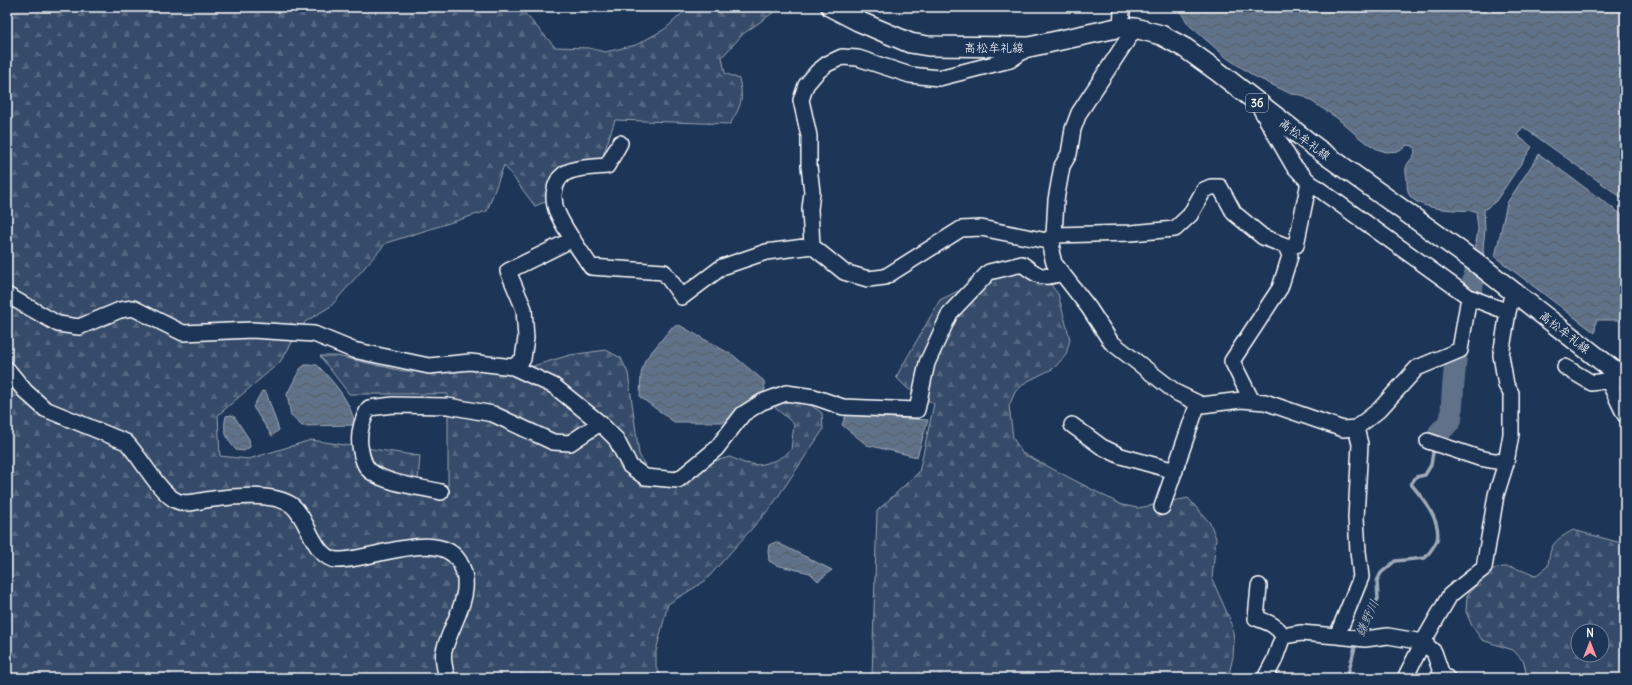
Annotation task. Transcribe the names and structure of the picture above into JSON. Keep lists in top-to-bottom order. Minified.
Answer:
{"streets":{"main road":["高松牟礼線","36"]},"water":["鎌野川"],"north":"top"}
